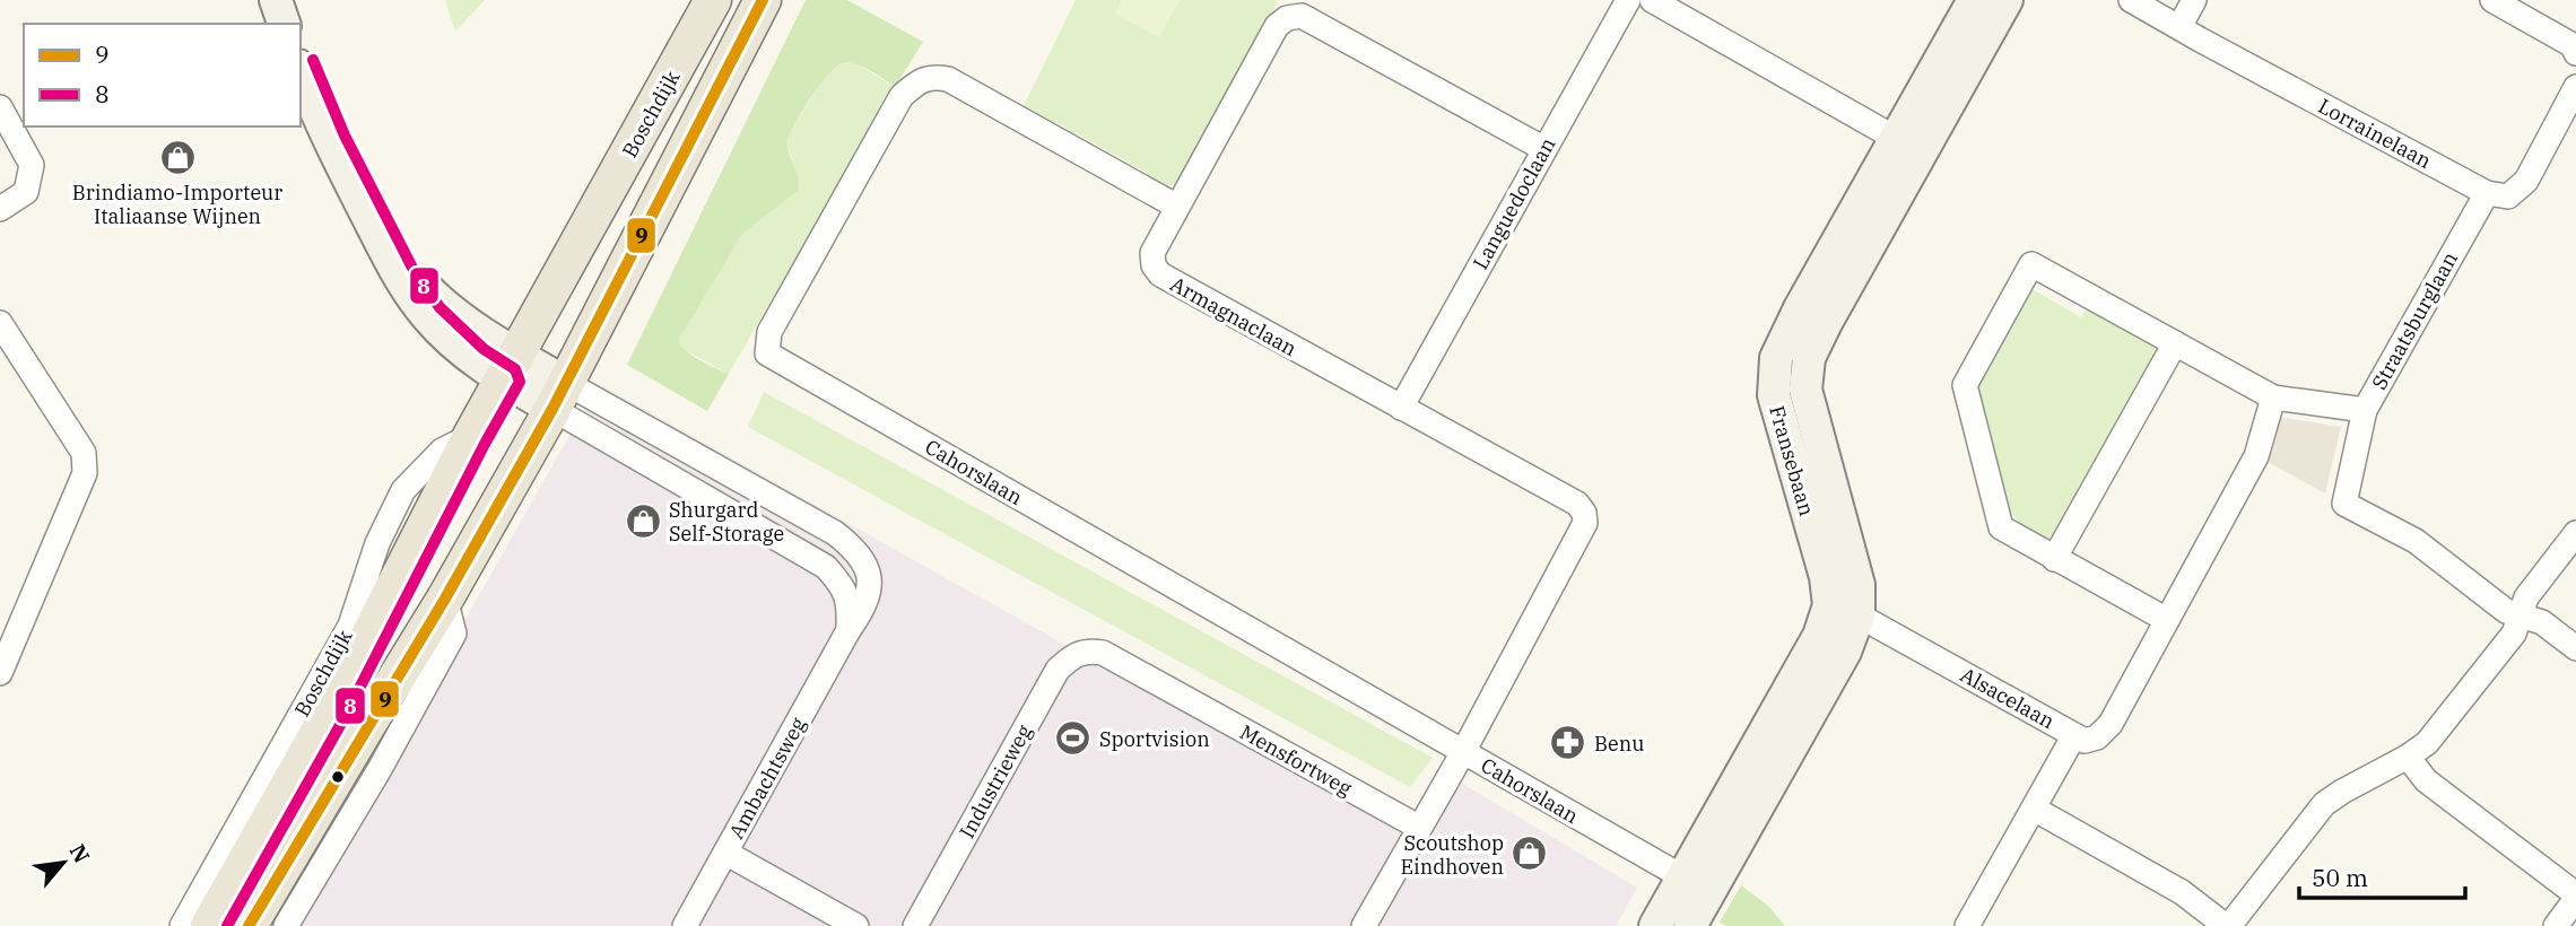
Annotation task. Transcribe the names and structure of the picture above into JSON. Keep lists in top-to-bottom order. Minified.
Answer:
{"streets":{"main road":["Boschdijk"],"street":["Lorrainelaan","Languedoclaan","Armagnaclaan","Straatsburglaan","Fransebaan","Cahorslaan","Alsacelaan","Mensfortweg","Ambachtsweg","Industrieweg"]},"crossings":[["Lorrainelaan","Straatsburglaan"],["Languedoclaan","Armagnaclaan"],["Armagnaclaan","Cahorslaan"],["Fransebaan","Cahorslaan"],["Fransebaan","Alsacelaan"],["Mensfortweg","Industrieweg"]],"places":{"shop":["Brindiamo-Importeur Italiaanse Wijnen","Shurgard Self-Storage","Scoutshop Eindhoven"],"sports":["Sportvision"],"pharmacy":["Benu"]},"lines":["transit line 9","transit line 8"],"legend":["9","8"],"scale_bar":"50 m","north":"top right"}
